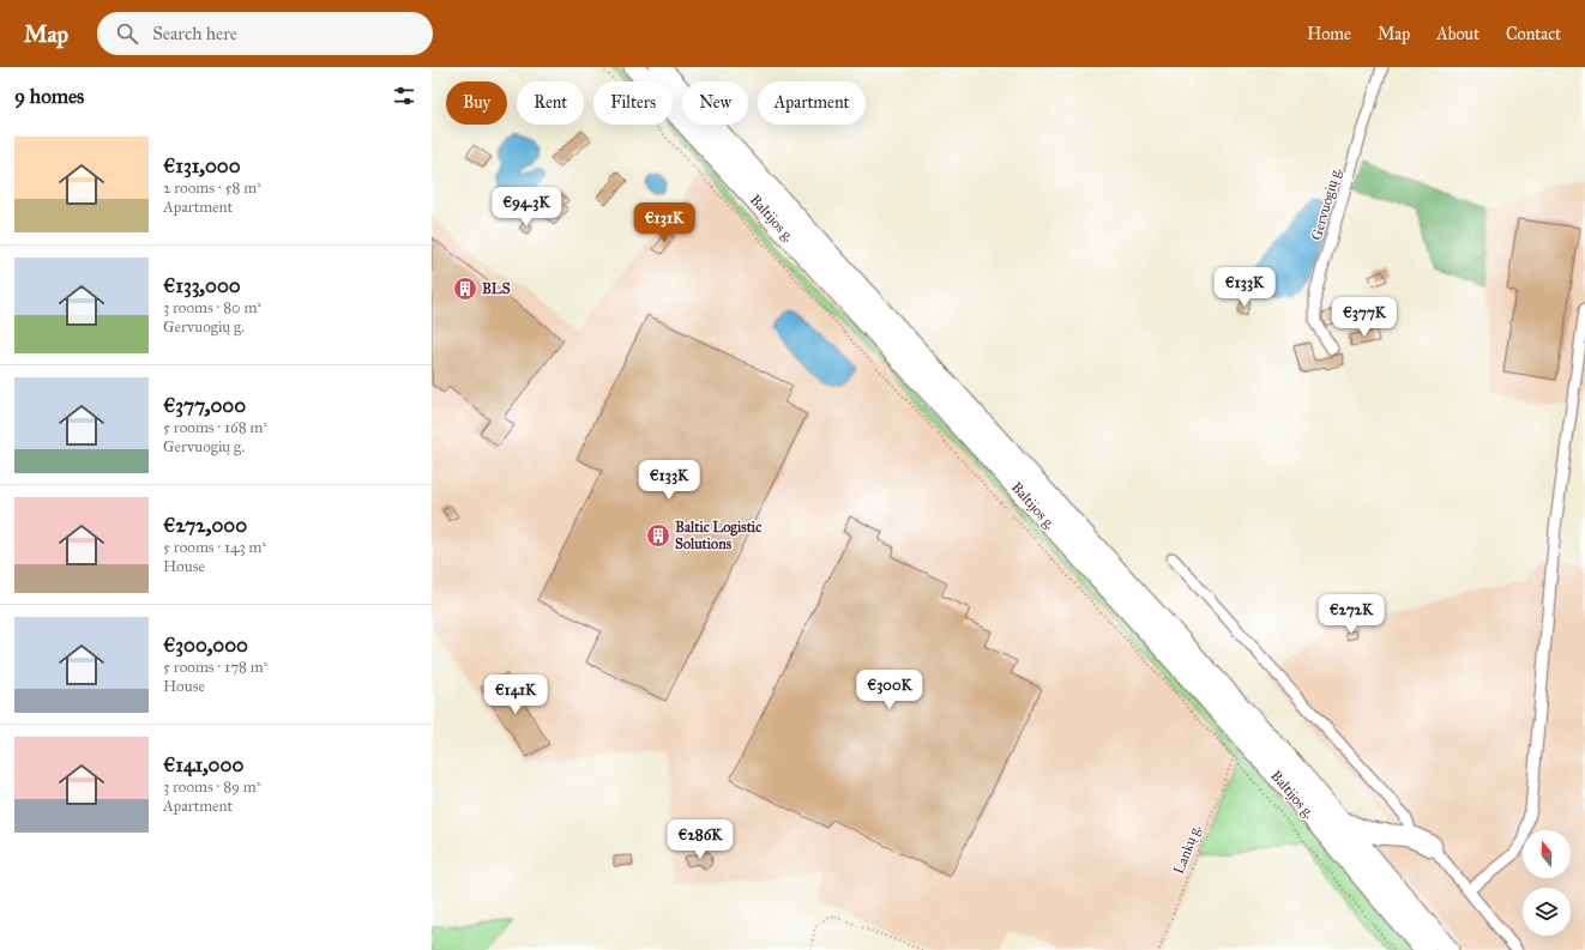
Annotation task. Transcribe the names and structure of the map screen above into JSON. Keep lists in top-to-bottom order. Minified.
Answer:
{"streets":{"highway":["Baltijos g."],"street":["Gervuogių g."],"path":["Lankų g."]},"places":{"building":["BLS","Baltic Logistic Solutions"]},"north":"top","page":{"header":"Map","search":"Search here","nav":["Home","Map","About","Contact"],"heading":"9 homes","chip":["Buy","Rent","Filters","New","Apartment"],"list":[{"name":"€131,000","note":"2 rooms · 58 m² · Apartment"},{"name":"€133,000","note":"3 rooms · 80 m² · Gervuogių g."},{"name":"€377,000","note":"5 rooms · 168 m² · Gervuogių g."},{"name":"€272,000","note":"5 rooms · 143 m² · House"},{"name":"€300,000","note":"5 rooms · 178 m² · House"},{"name":"€141,000","note":"3 rooms · 89 m² · Apartment"}],"price":["€94.3K","€131K","€133K","€377K","€133K","€272K","€300K","€141K","€286K"]}}
